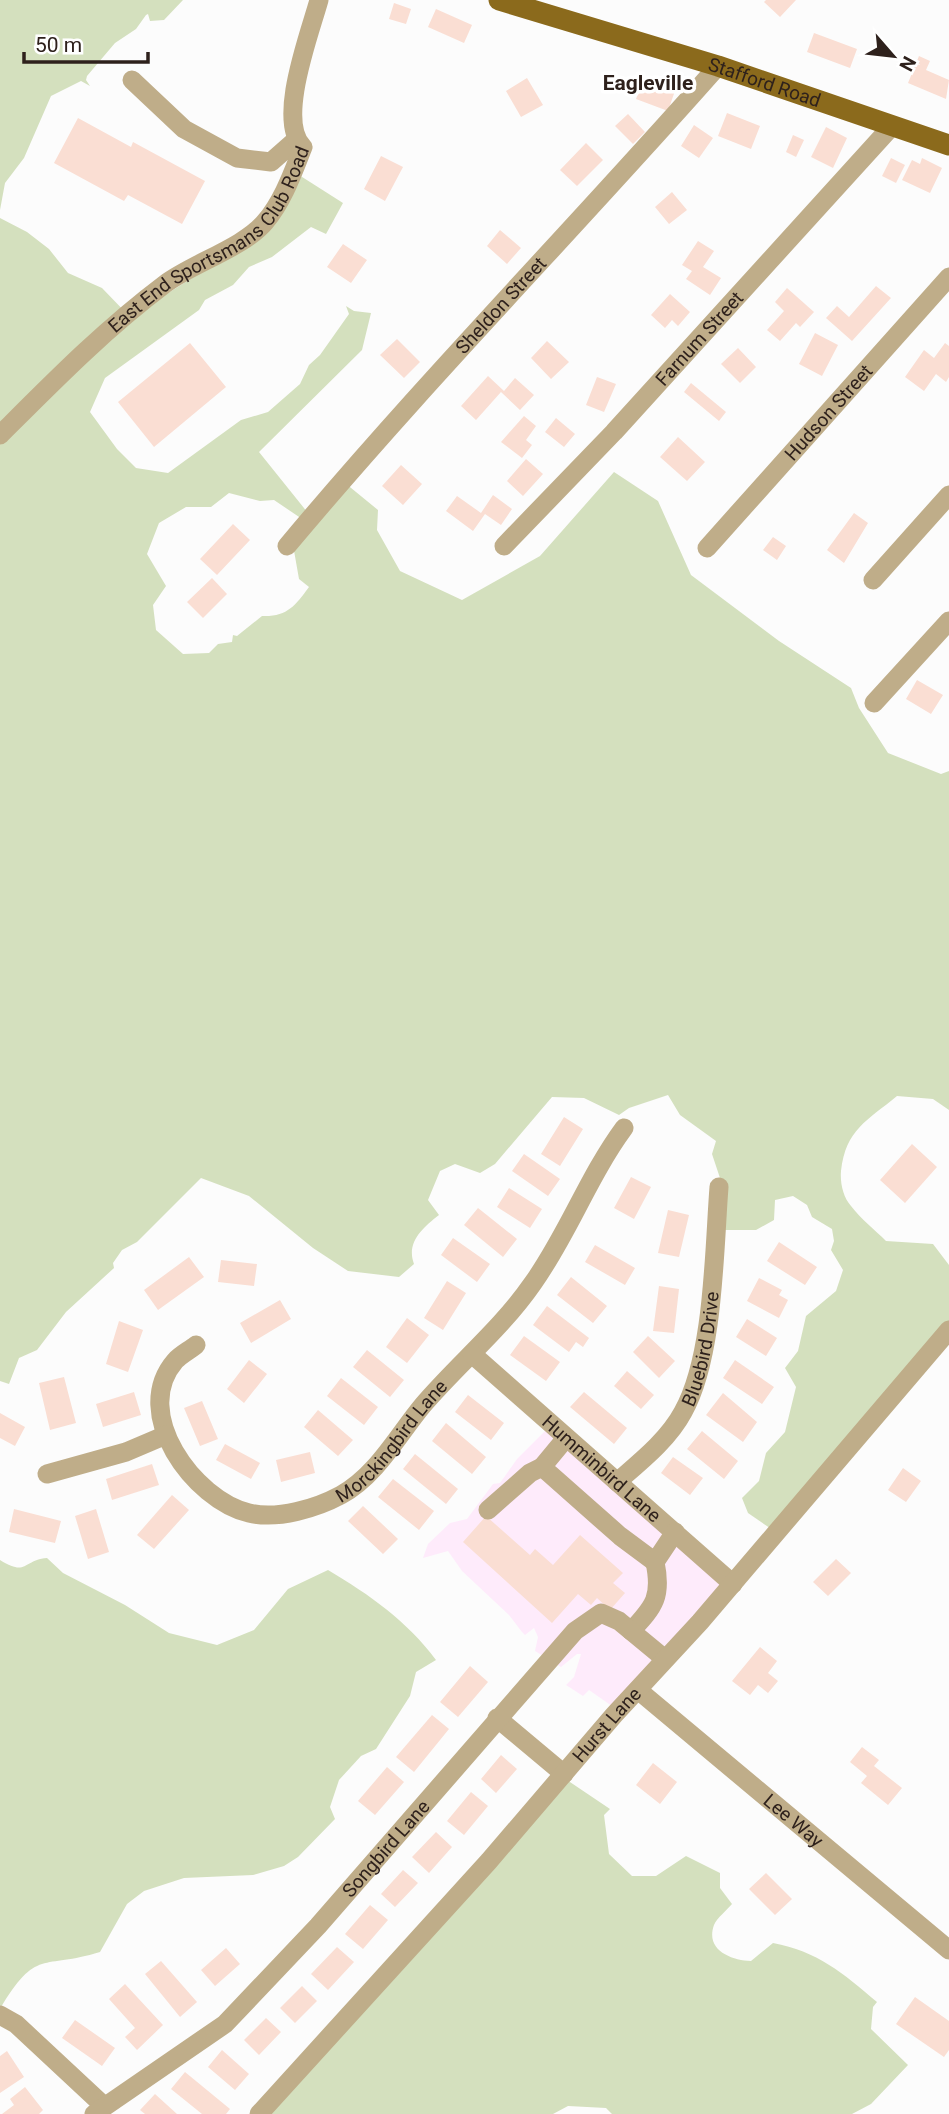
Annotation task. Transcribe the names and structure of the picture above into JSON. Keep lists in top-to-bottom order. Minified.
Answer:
{"streets":{"main road":["Stafford Road"],"street":["East End Sportsmans Club Road","Sheldon Street","Farnum Street","Hudson Street","Bluebird Drive","Morckingbird Lane","Humminbird Lane","Hurst Lane","Lee Way","Songbird Lane"]},"crossings":[["Stafford Road","Sheldon Street"],["Stafford Road","Farnum Street"],["Bluebird Drive","Humminbird Lane"],["Morckingbird Lane","Humminbird Lane"],["Humminbird Lane","Hurst Lane"],["Hurst Lane","Lee Way"],["Hurst Lane","Songbird Lane"]],"districts":["Eagleville"],"scale_bar":"50 m","north":"bottom right"}
